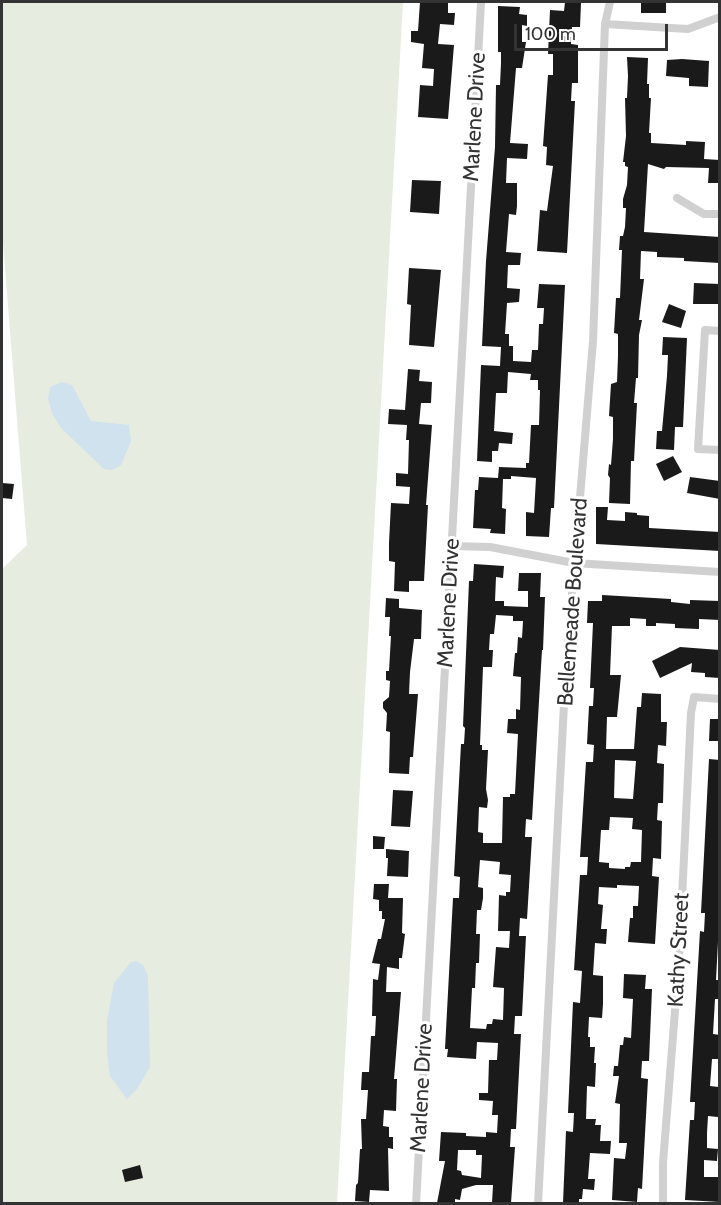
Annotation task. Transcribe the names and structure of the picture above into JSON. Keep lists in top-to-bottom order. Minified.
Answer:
{"streets":{"street":["Marlene Drive","Bellemeade Boulevard","Kathy Street"]},"scale_bar":"100 m"}
